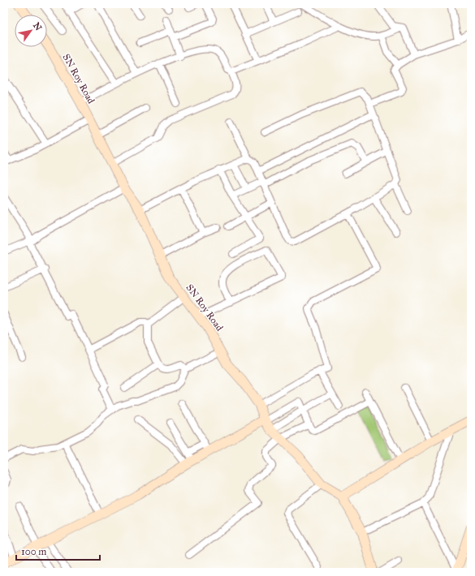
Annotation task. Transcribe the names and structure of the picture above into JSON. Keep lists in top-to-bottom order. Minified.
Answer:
{"streets":{"street":["SN Roy Road"]},"scale_bar":"100 m","north":"top right"}
